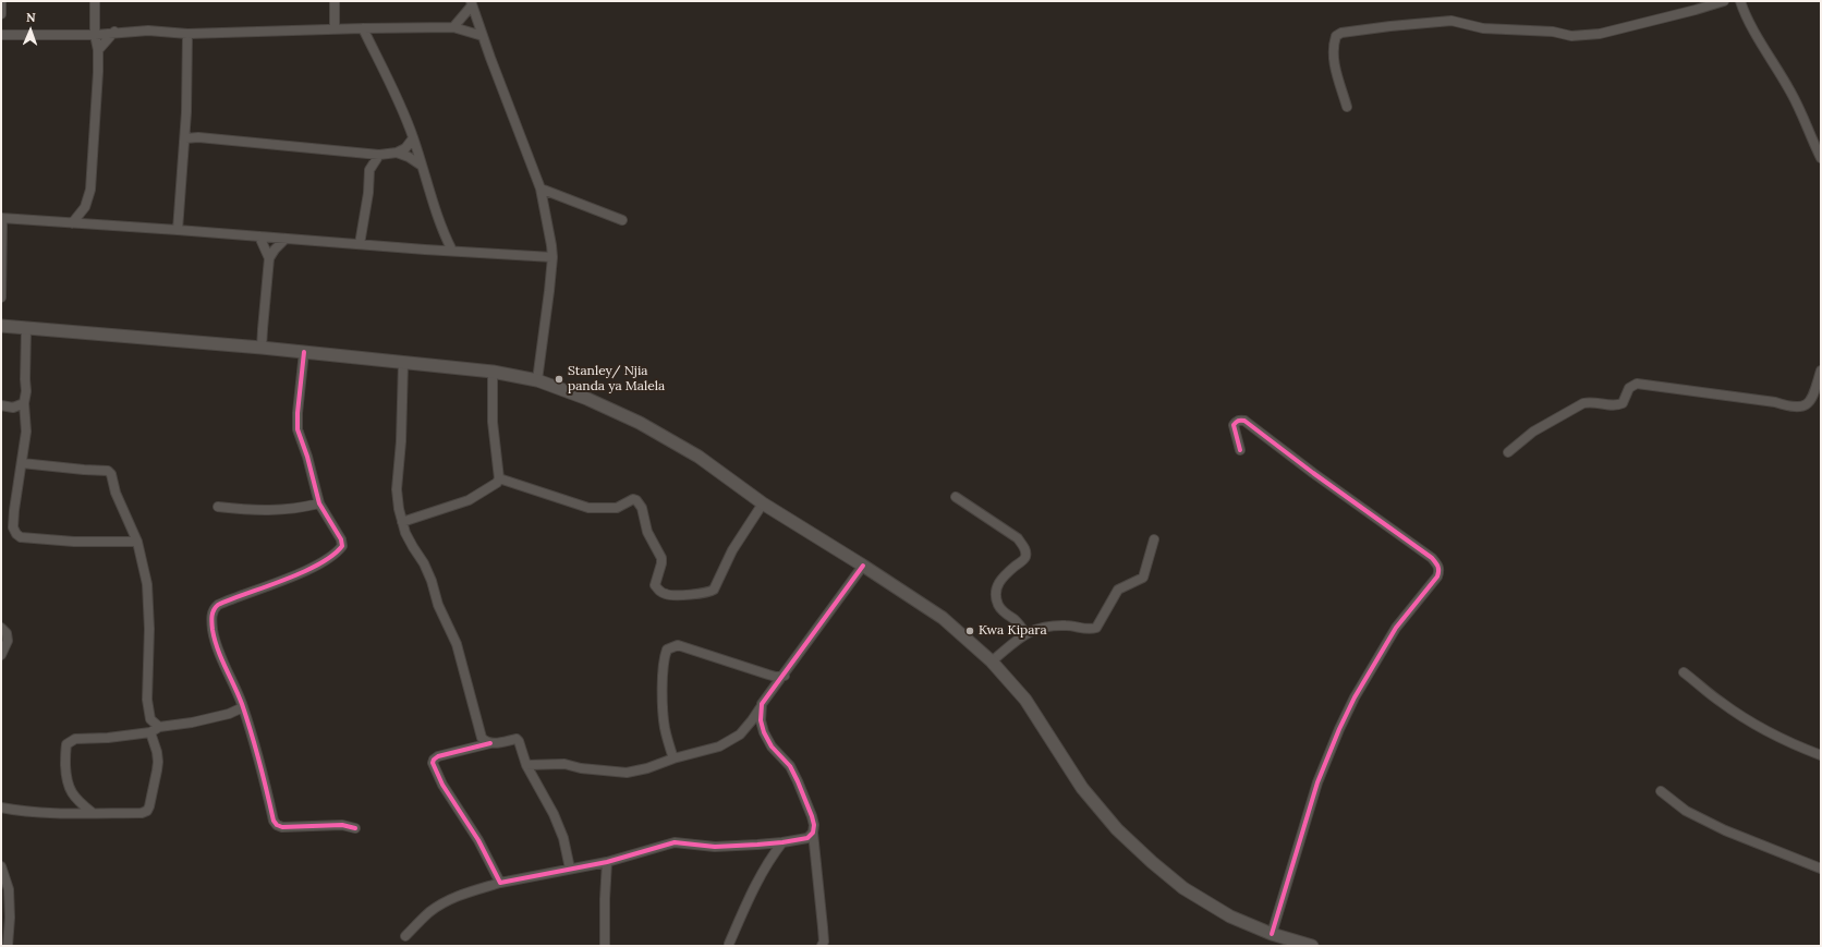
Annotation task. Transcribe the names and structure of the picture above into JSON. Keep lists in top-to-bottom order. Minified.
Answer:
{"places":["Stanley/ Njia panda ya Malela","Kwa Kipara"],"north":"top"}
